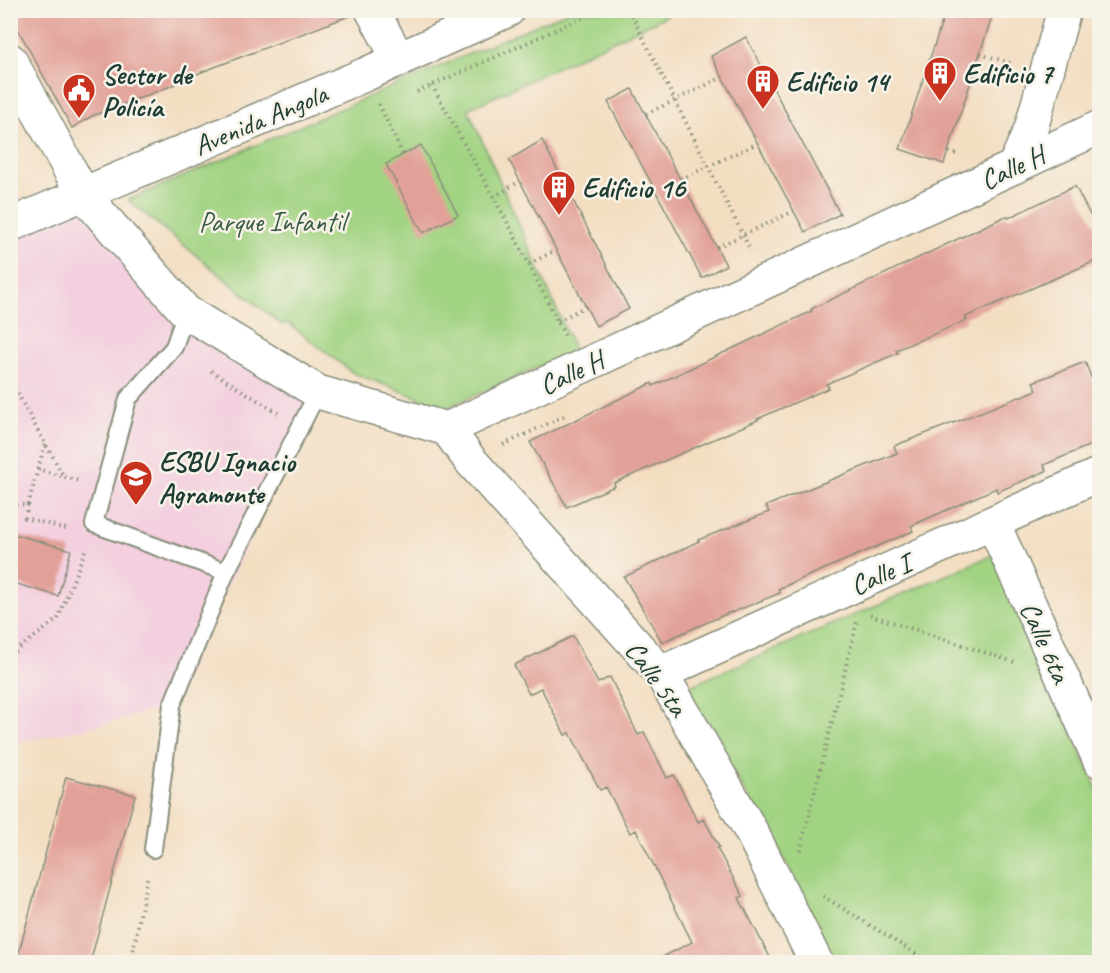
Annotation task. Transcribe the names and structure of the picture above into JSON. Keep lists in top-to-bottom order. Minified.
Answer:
{"streets":{"street":["Avenida Angola","Calle H","Calle I","Calle 6ta","Calle 5ta"]},"crossings":[["Calle H","Calle 5ta"],["Calle I","Calle 6ta"],["Calle I","Calle 5ta"]],"parks":["Parque Infantil"],"places":{"building":["Edificio 7","Edificio 14","Edificio 16"],"public building":["Sector de Policía"],"school or university":["ESBU Ignacio Agramonte"]}}
